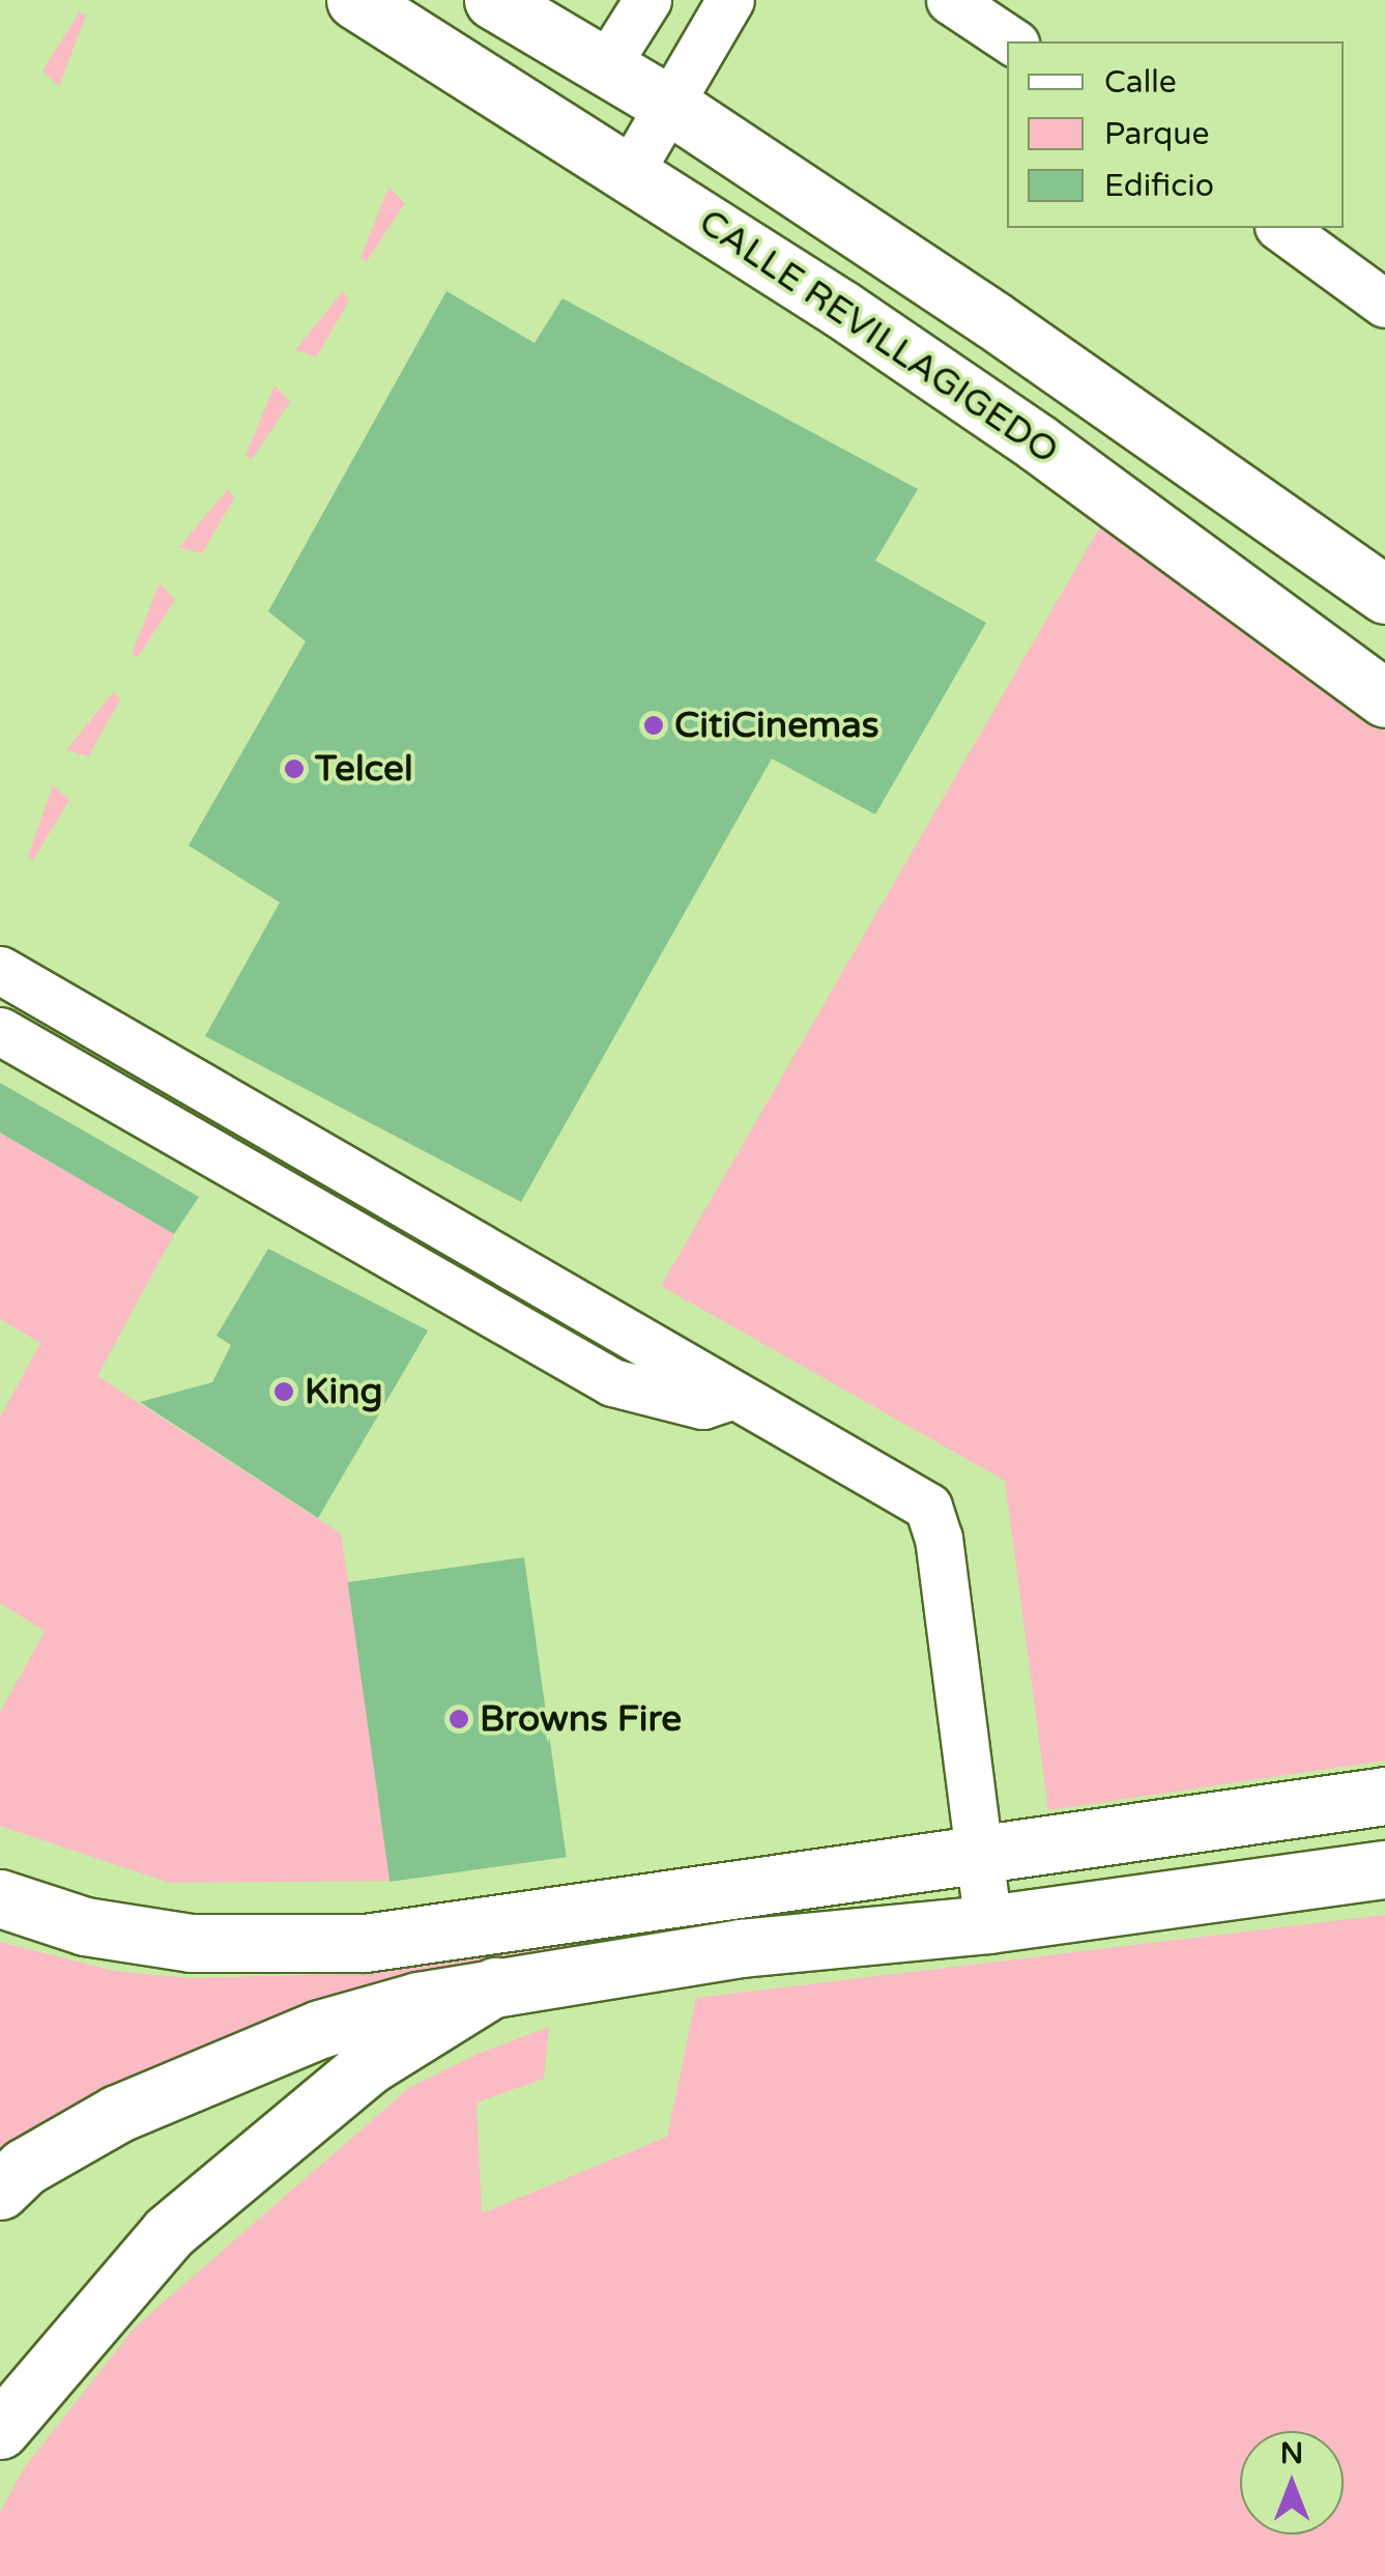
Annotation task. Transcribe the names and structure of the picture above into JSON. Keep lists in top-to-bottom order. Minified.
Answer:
{"streets":{"street":["CALLE REVILLAGIGEDO"]},"places":["CitiCinemas","Telcel","King","Browns Fire"],"legend":["Calle","Parque","Edificio"],"north":"top"}
